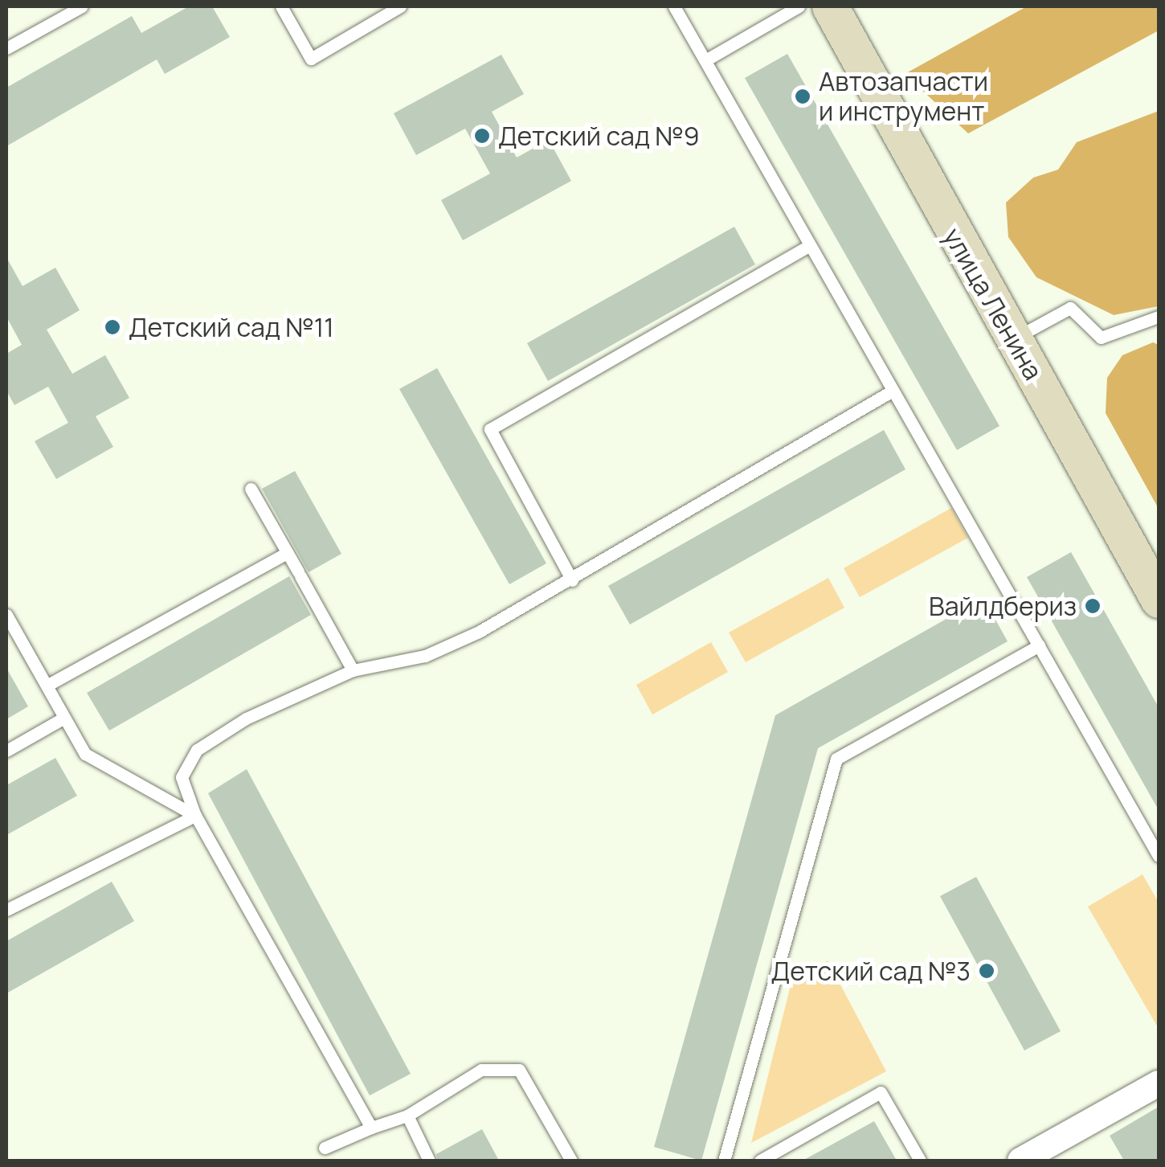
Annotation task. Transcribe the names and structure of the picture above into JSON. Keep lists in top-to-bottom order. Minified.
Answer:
{"streets":{"main road":["улица Ленина"]},"places":["Автозапчасти и инструмент","Детский сад №9","Детский сад №11","Вайлдбериз","Детский сад №3"]}
